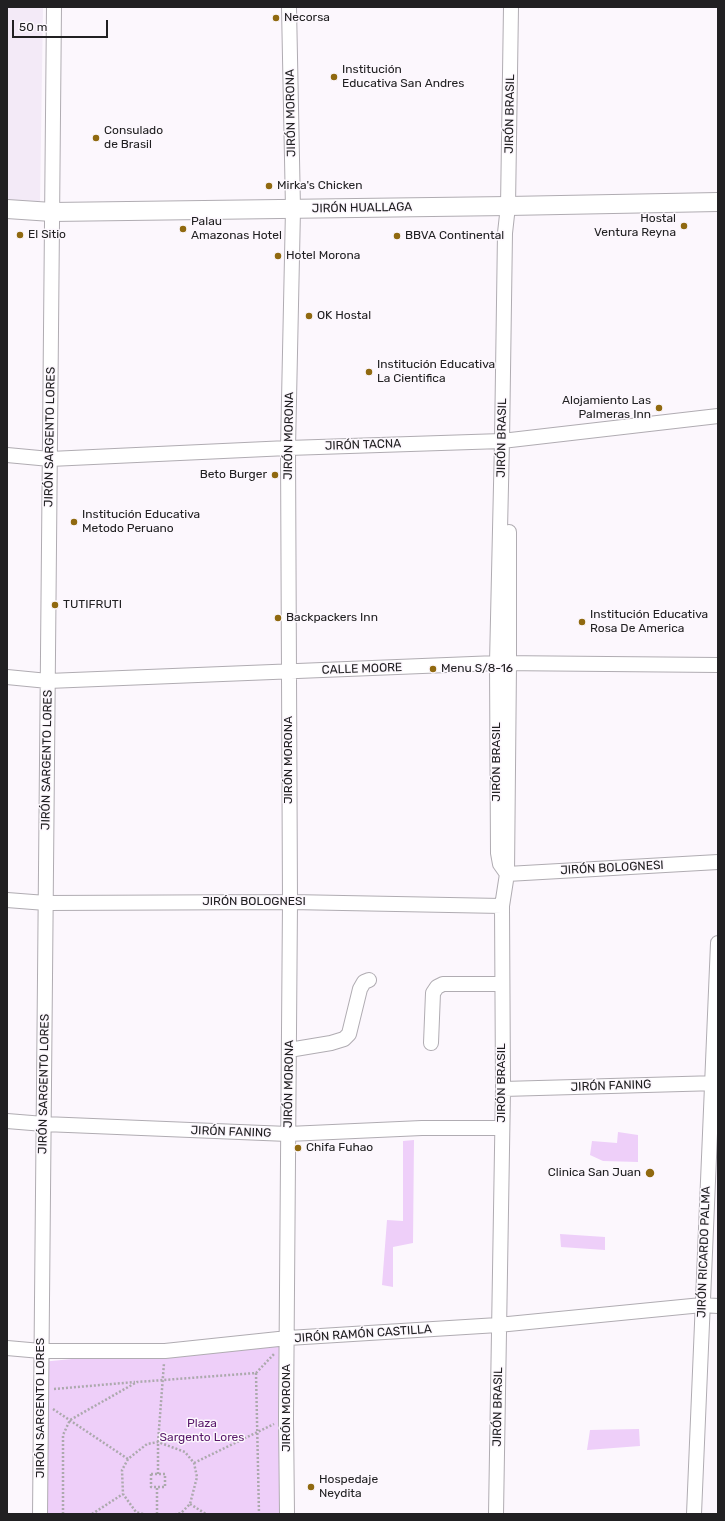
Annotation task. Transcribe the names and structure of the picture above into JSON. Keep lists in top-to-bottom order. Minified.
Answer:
{"streets":{"main road":["JIRÓN HUALLAGA"],"street":["JIRÓN MORONA","JIRÓN BRASIL","JIRÓN SARGENTO LORES","JIRÓN TACNA","CALLE MOORE","JIRÓN BOLOGNESI","JIRÓN FANING","JIRÓN RICARDO PALMA","JIRÓN RAMÓN CASTILLA"]},"crossings":[["JIRÓN MORONA","JIRÓN HUALLAGA"],["JIRÓN MORONA","JIRÓN TACNA"],["JIRÓN MORONA","CALLE MOORE"],["JIRÓN MORONA","JIRÓN BOLOGNESI"],["JIRÓN MORONA","JIRÓN FANING"],["JIRÓN MORONA","JIRÓN RAMÓN CASTILLA"],["JIRÓN BRASIL","JIRÓN HUALLAGA"],["JIRÓN BRASIL","JIRÓN TACNA"],["JIRÓN BRASIL","CALLE MOORE"],["JIRÓN BRASIL","JIRÓN BOLOGNESI"],["JIRÓN BRASIL","JIRÓN FANING"],["JIRÓN BRASIL","JIRÓN RAMÓN CASTILLA"],["JIRÓN HUALLAGA","JIRÓN SARGENTO LORES"],["JIRÓN SARGENTO LORES","JIRÓN TACNA"],["JIRÓN SARGENTO LORES","CALLE MOORE"],["JIRÓN SARGENTO LORES","JIRÓN BOLOGNESI"],["JIRÓN SARGENTO LORES","JIRÓN FANING"],["JIRÓN SARGENTO LORES","JIRÓN RAMÓN CASTILLA"],["JIRÓN FANING","JIRÓN RICARDO PALMA"],["JIRÓN RICARDO PALMA","JIRÓN RAMÓN CASTILLA"]],"parks":["Plaza Sargento Lores"],"places":["Necorsa","Institución Educativa San Andres","Consulado de Brasil","Mirka's Chicken","Hostal Ventura Reyna","Palau Amazonas Hotel","El Sitio","BBVA Continental","Hotel Morona","OK Hostal","Institución Educativa La Cientifica","Alojamiento Las Palmeras Inn","Beto Burger","Institución Educativa Metodo Peruano","TUTIFRUTI","Backpackers Inn","Institución Educativa Rosa De America","Menu S/8-16","Chifa Fuhao","Clinica San Juan","Hospedaje Neydita"],"scale_bar":"50 m"}
